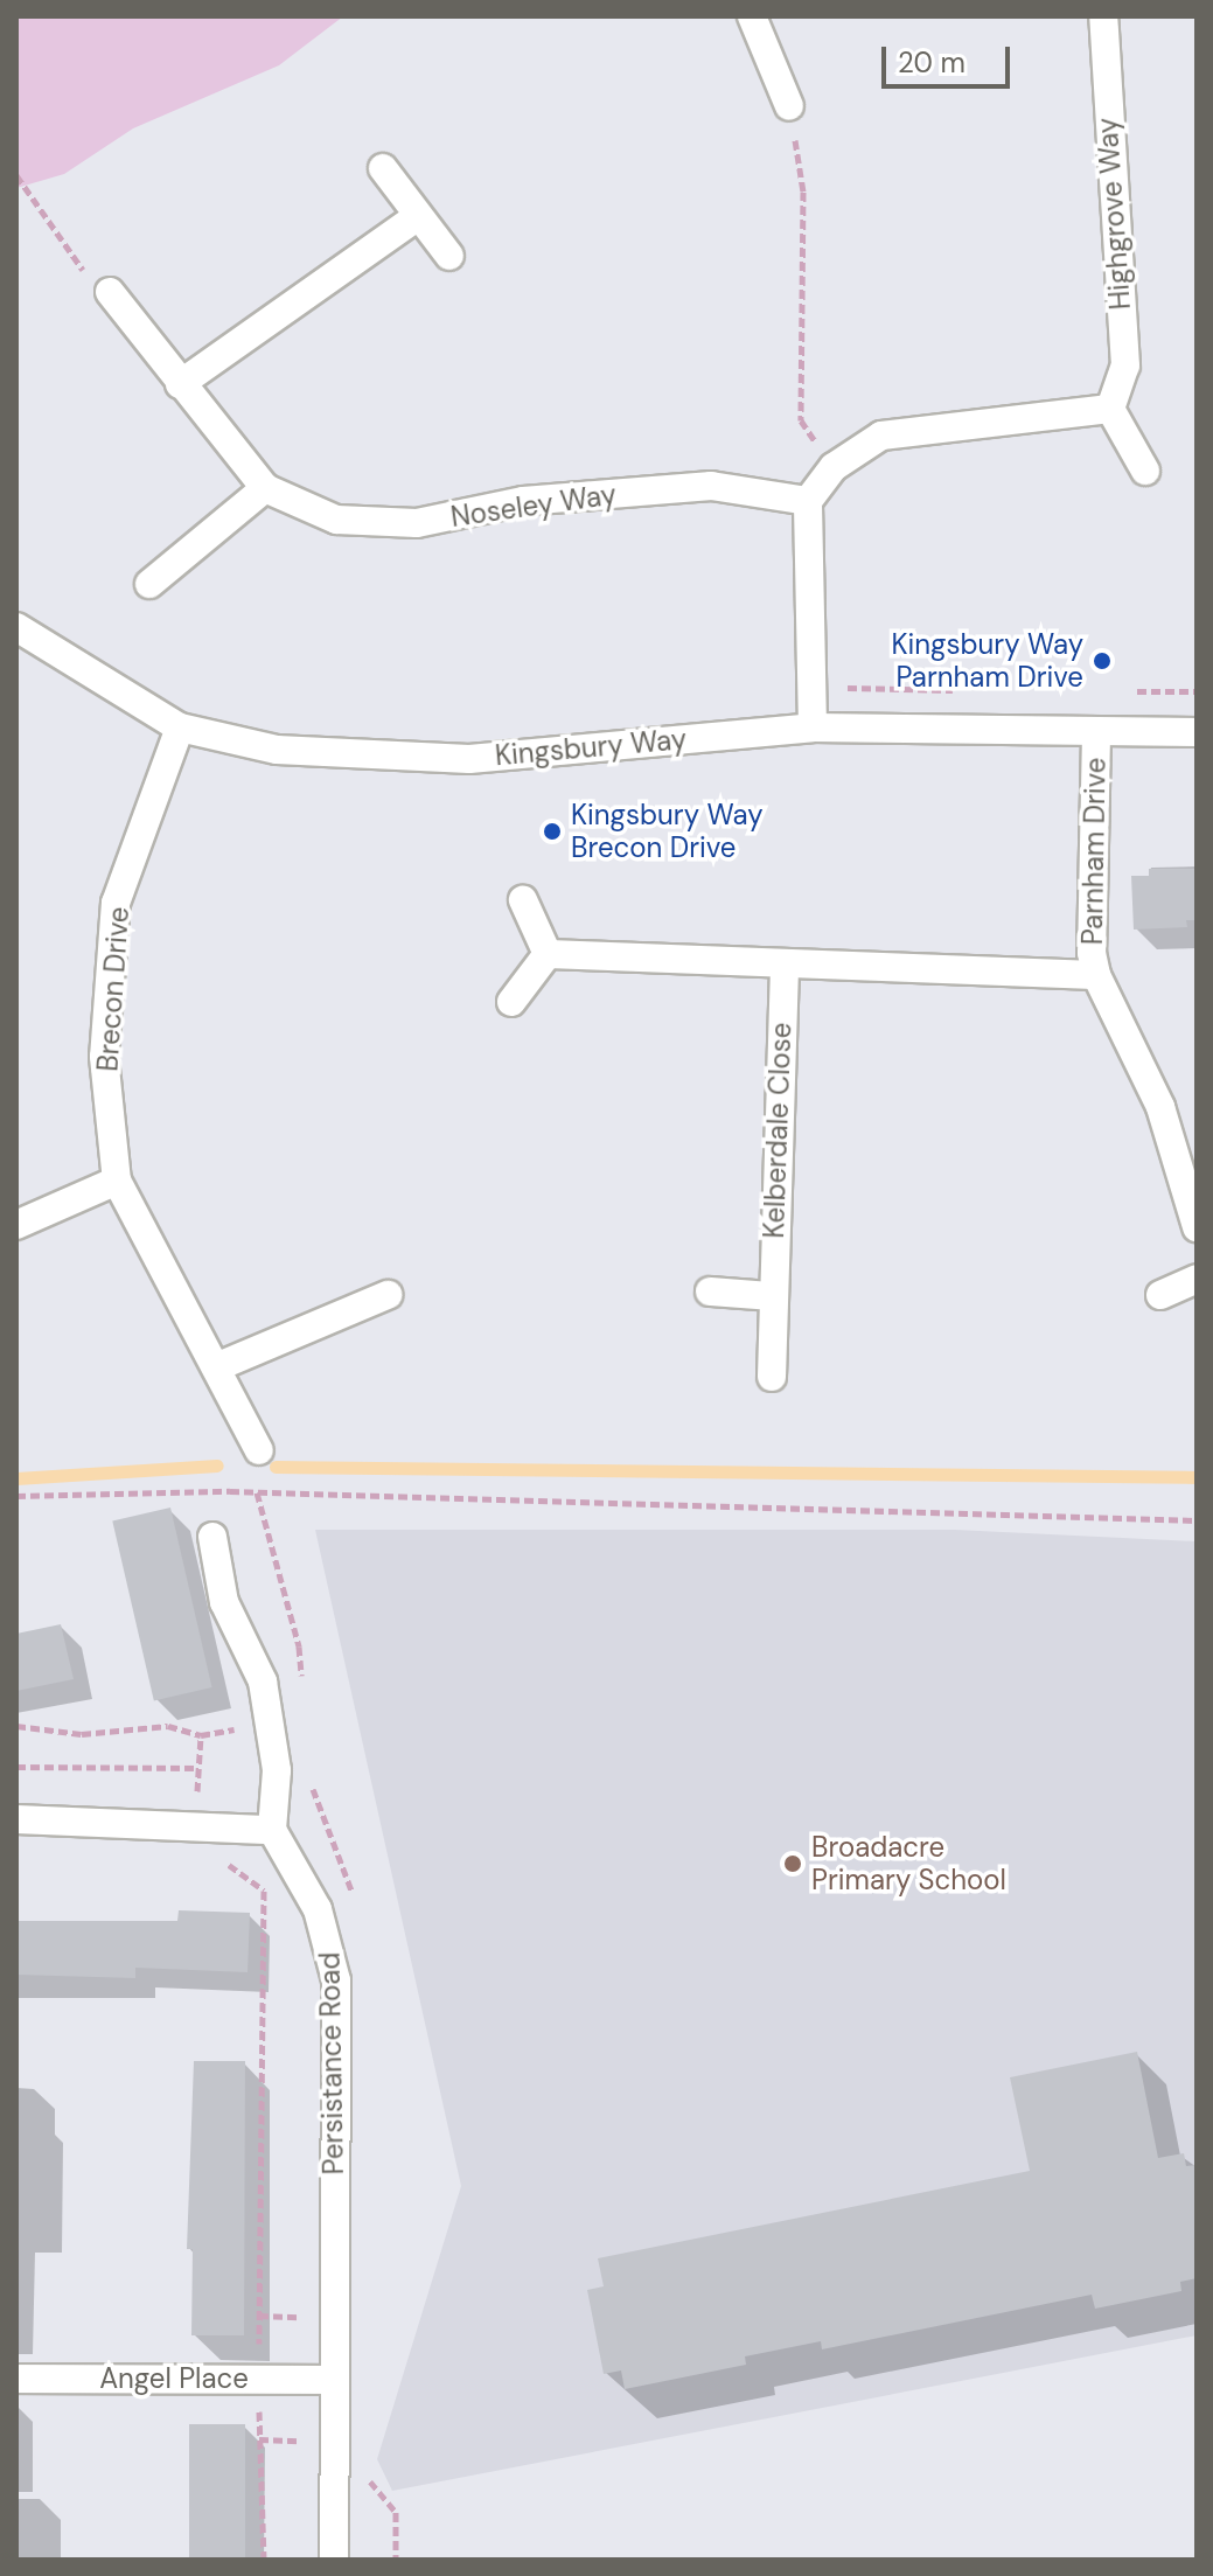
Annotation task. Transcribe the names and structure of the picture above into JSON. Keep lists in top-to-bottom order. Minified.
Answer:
{"streets":{"street":["Highgrove Way","Noseley Way","Kingsbury Way","Parnham Drive","Brecon Drive","Kelberdale Close","Persistance Road","Angel Place"]},"crossings":[["Kingsbury Way","Parnham Drive"],["Kingsbury Way","Brecon Drive"],["Persistance Road","Angel Place"]],"places":["Kingsbury Way Parnham Drive","Kingsbury Way Brecon Drive","Broadacre Primary School"],"scale_bar":"20 m"}
